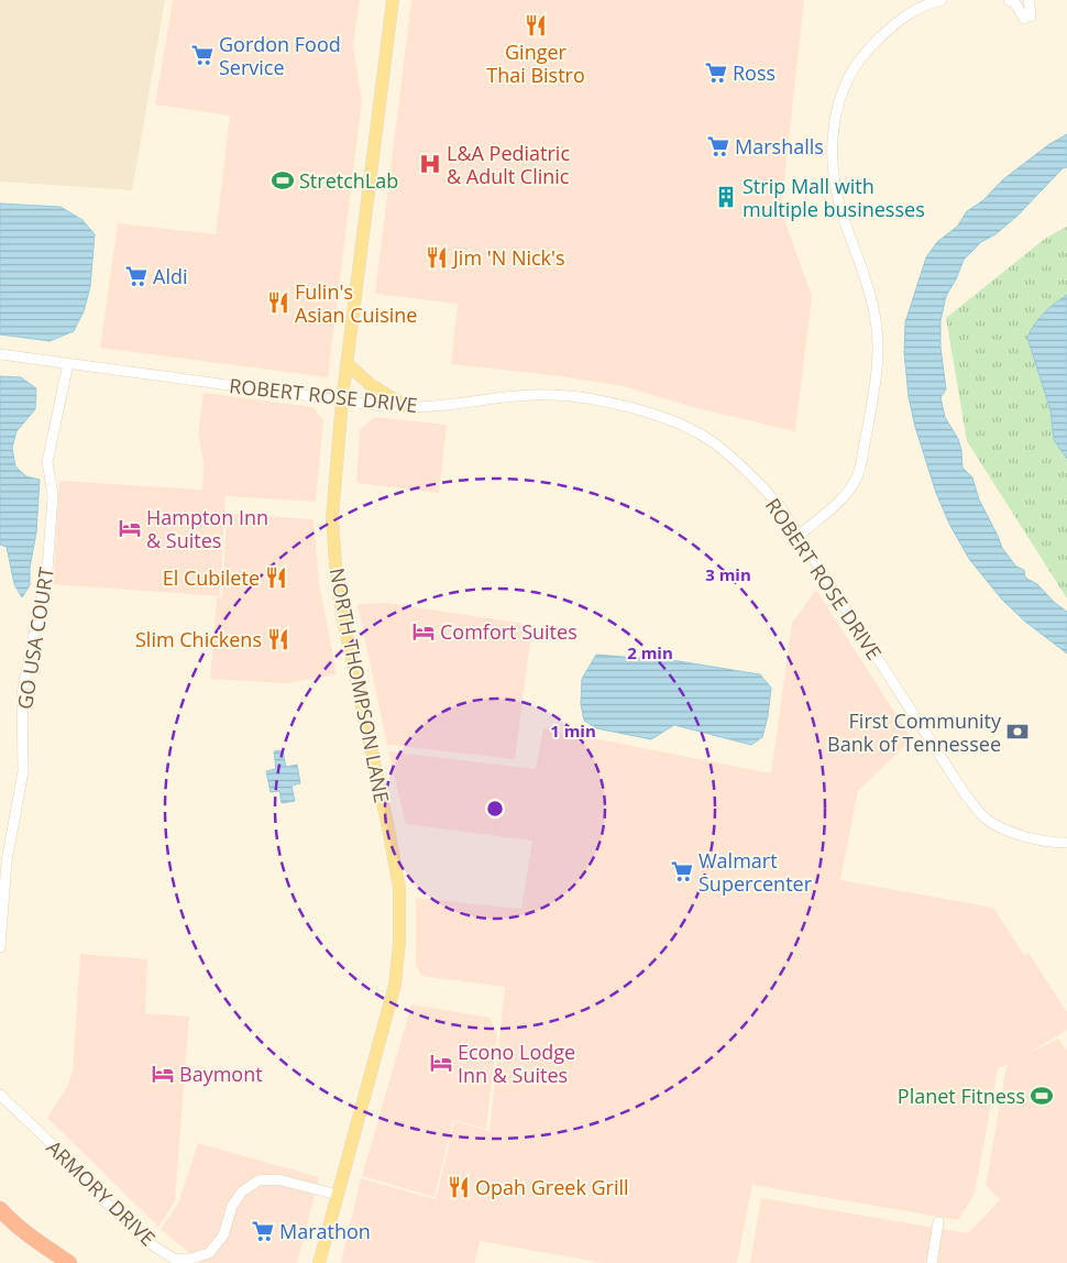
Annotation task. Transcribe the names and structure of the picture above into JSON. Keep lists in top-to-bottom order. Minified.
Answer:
{"streets":{"main road":["NORTH THOMPSON LANE"],"street":["ROBERT ROSE DRIVE","GO USA COURT","ARMORY DRIVE"]},"crossings":[["ROBERT ROSE DRIVE","GO USA COURT"],["ROBERT ROSE DRIVE","NORTH THOMPSON LANE"],["NORTH THOMPSON LANE","ARMORY DRIVE"]],"places":{"restaurant":["Ginger Thai Bistro","Jim 'N Nick's","Fulin's Asian Cuisine","El Cubilete","Slim Chickens","Opah Greek Grill"],"supermarket":["Gordon Food Service","Ross","Marshalls","Aldi","Walmart Supercenter","Marathon"],"hospital":["L&A Pediatric & Adult Clinic"],"sports":["StretchLab","Planet Fitness"],"building":["Strip Mall with multiple businesses"],"hotel":["Hampton Inn & Suites","Comfort Suites","Econo Lodge Inn & Suites","Baymont"],"bank":["First Community Bank of Tennessee"]},"rings":["3 min","2 min","1 min"]}
